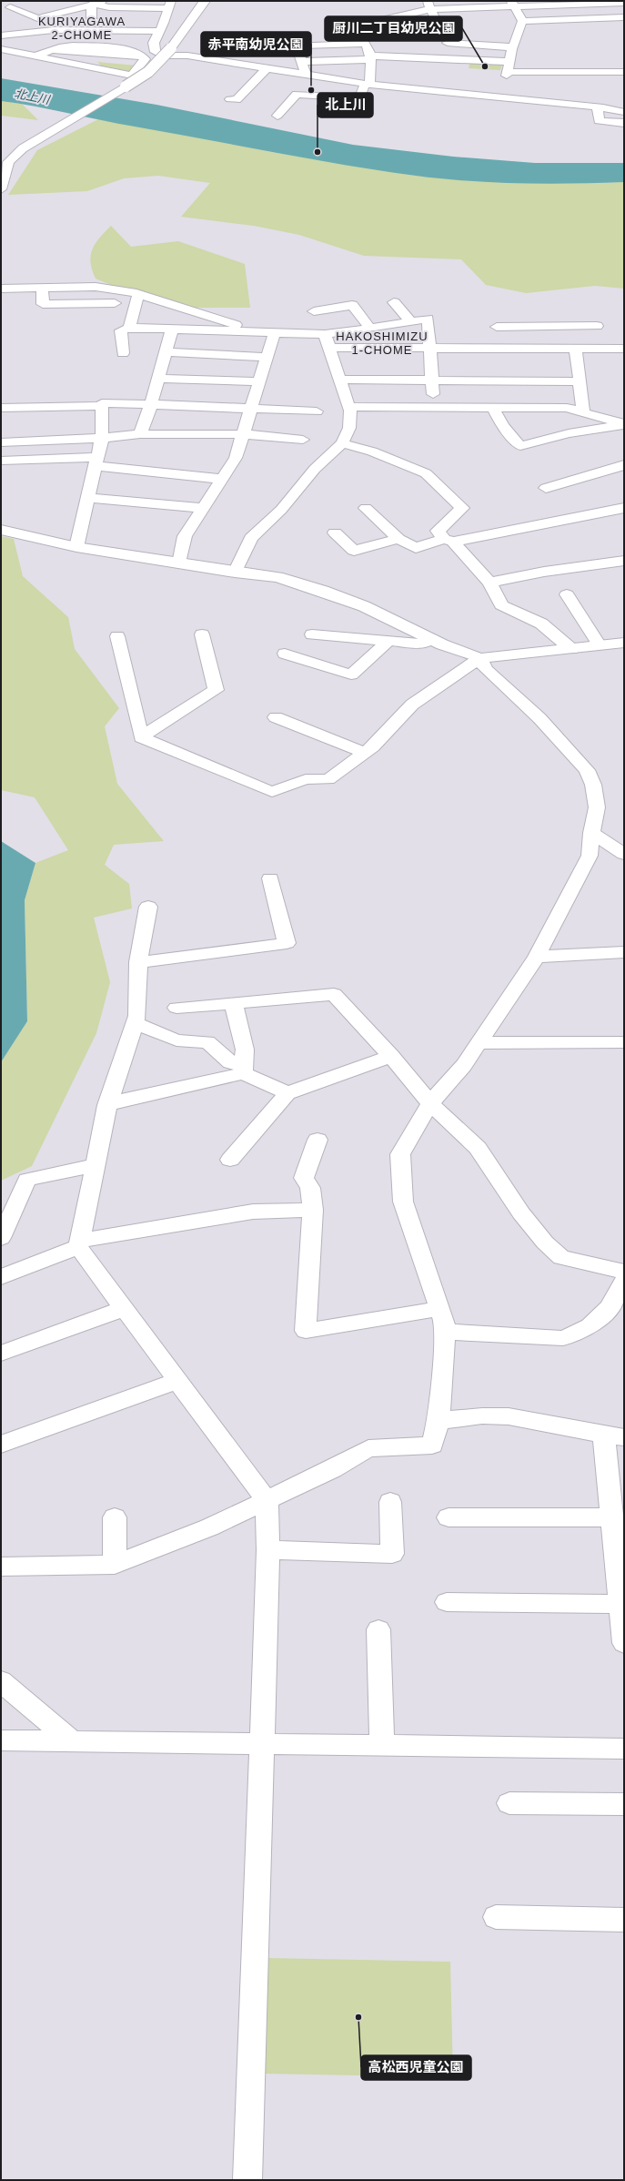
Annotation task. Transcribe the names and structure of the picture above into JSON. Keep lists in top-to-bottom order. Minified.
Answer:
{"districts":["KURIYAGAWA 2-CHOME","HAKOSHIMIZU 1-CHOME"],"water":["北上川"],"places":["厨川二丁目幼児公園","赤平南幼児公園","北上川","高松西児童公園"]}
